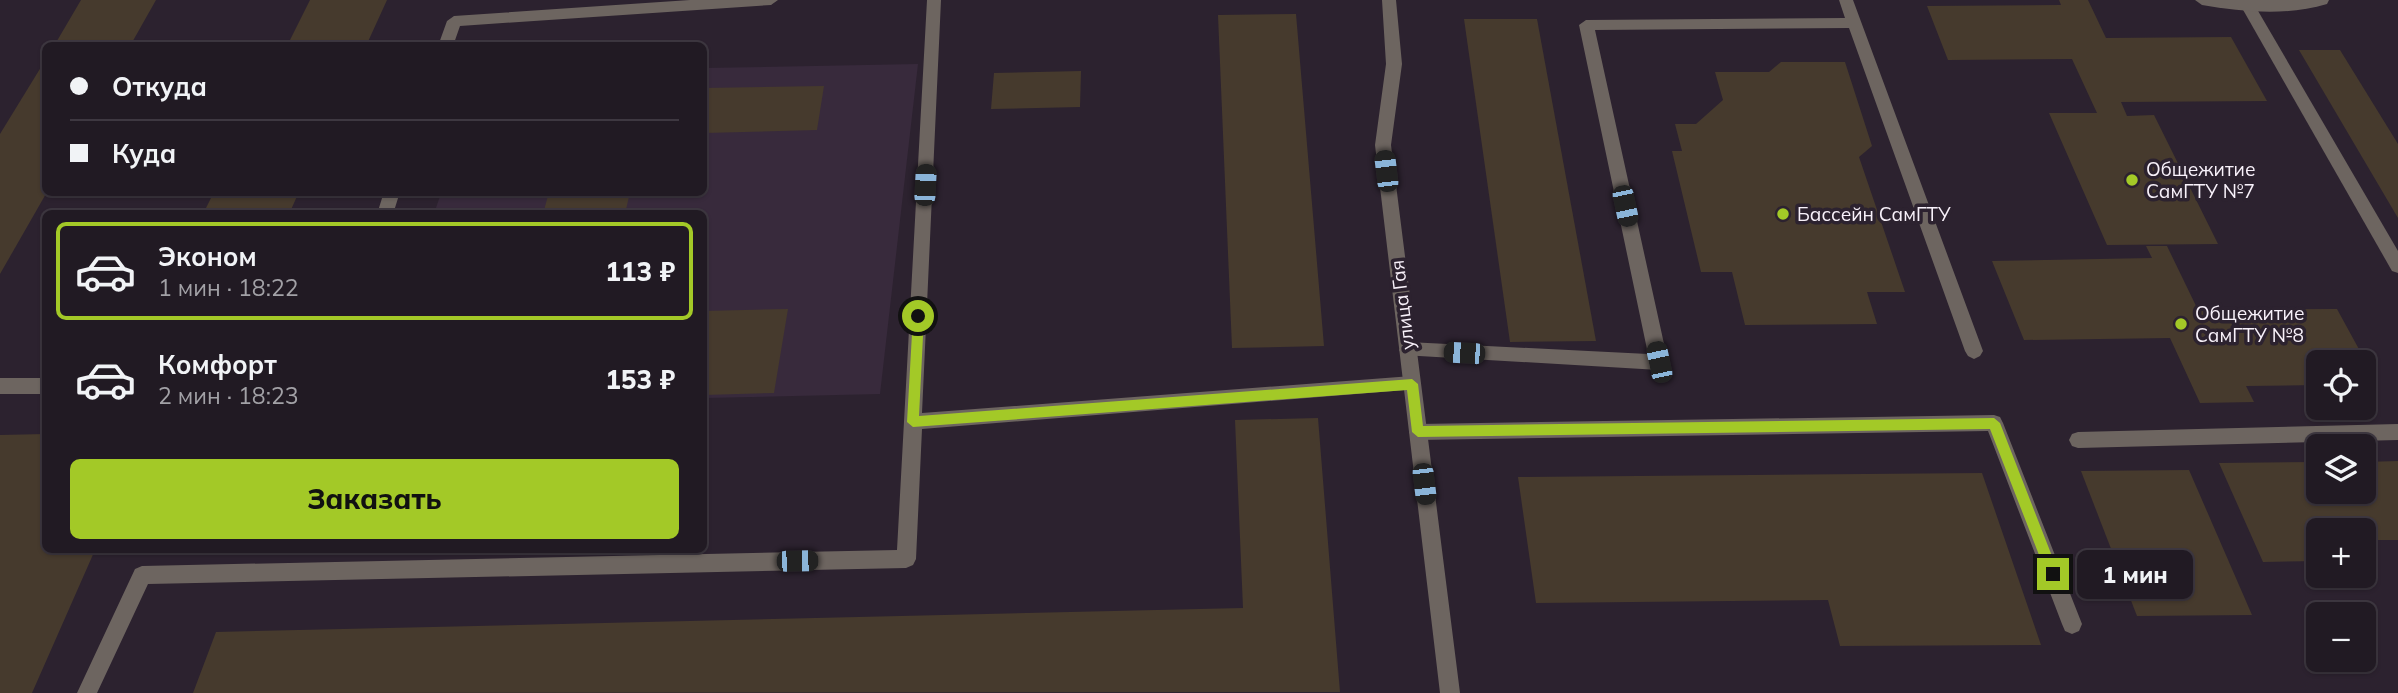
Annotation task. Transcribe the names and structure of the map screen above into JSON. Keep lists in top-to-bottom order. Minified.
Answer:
{"streets":{"street":["улица Гая"]},"places":["Общежитие СамГТУ №7","Бассейн СамГТУ","Общежитие СамГТУ №8"],"page":{"banner":["Откуда","Куда"],"list":[{"name":"Эконом","note":"1 мин · 18:22","value":"113 ₽"},{"name":"Комфорт","note":"2 мин · 18:23","value":"153 ₽"}],"map_buttons":["+","−"],"buttons":"Заказать","bubble":"1 мин"}}
